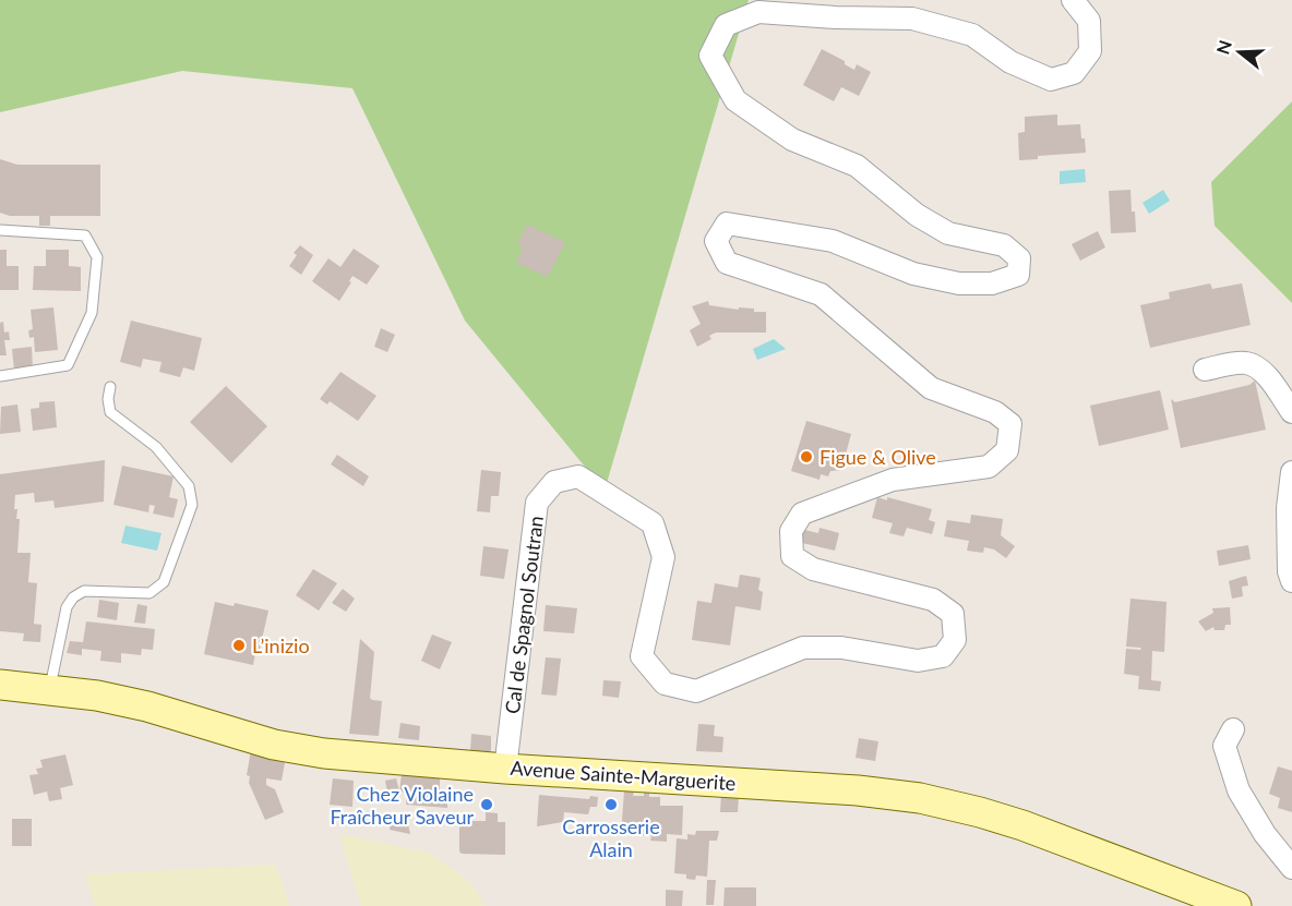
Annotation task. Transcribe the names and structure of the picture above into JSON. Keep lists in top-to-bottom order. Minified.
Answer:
{"streets":{"street":["Cal de Spagnol Soutran","Avenue Sainte-Marguerite"]},"crossings":[["Cal de Spagnol Soutran","Avenue Sainte-Marguerite"]],"places":["Figue & Olive","L’inizio","Chez Violaine Fraîcheur Saveur","Carrosserie Alain"],"north":"left"}
